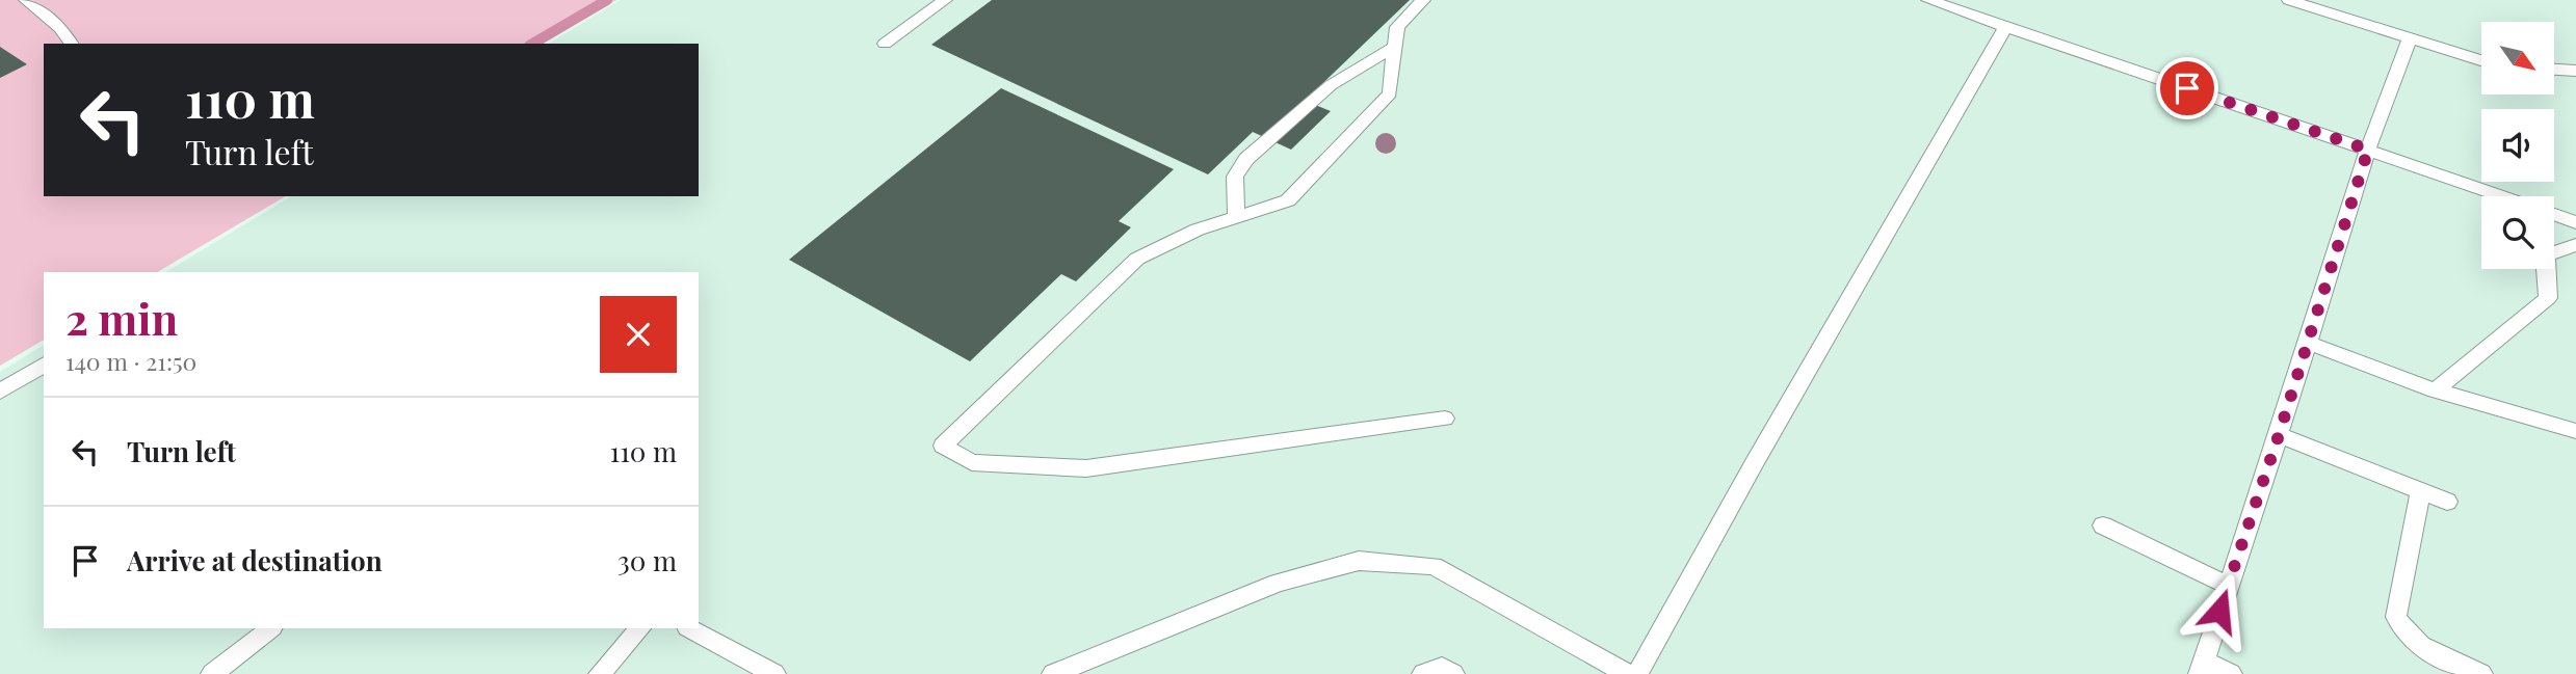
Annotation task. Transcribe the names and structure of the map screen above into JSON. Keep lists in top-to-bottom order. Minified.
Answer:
{"north":"bottom right","page":{"turn":["110 m","Turn left"],"heading":["2 min","140 m · 21:50"],"list":[{"name":"Turn left","value":"110 m"},{"name":"Arrive at destination","value":"30 m"}]}}
